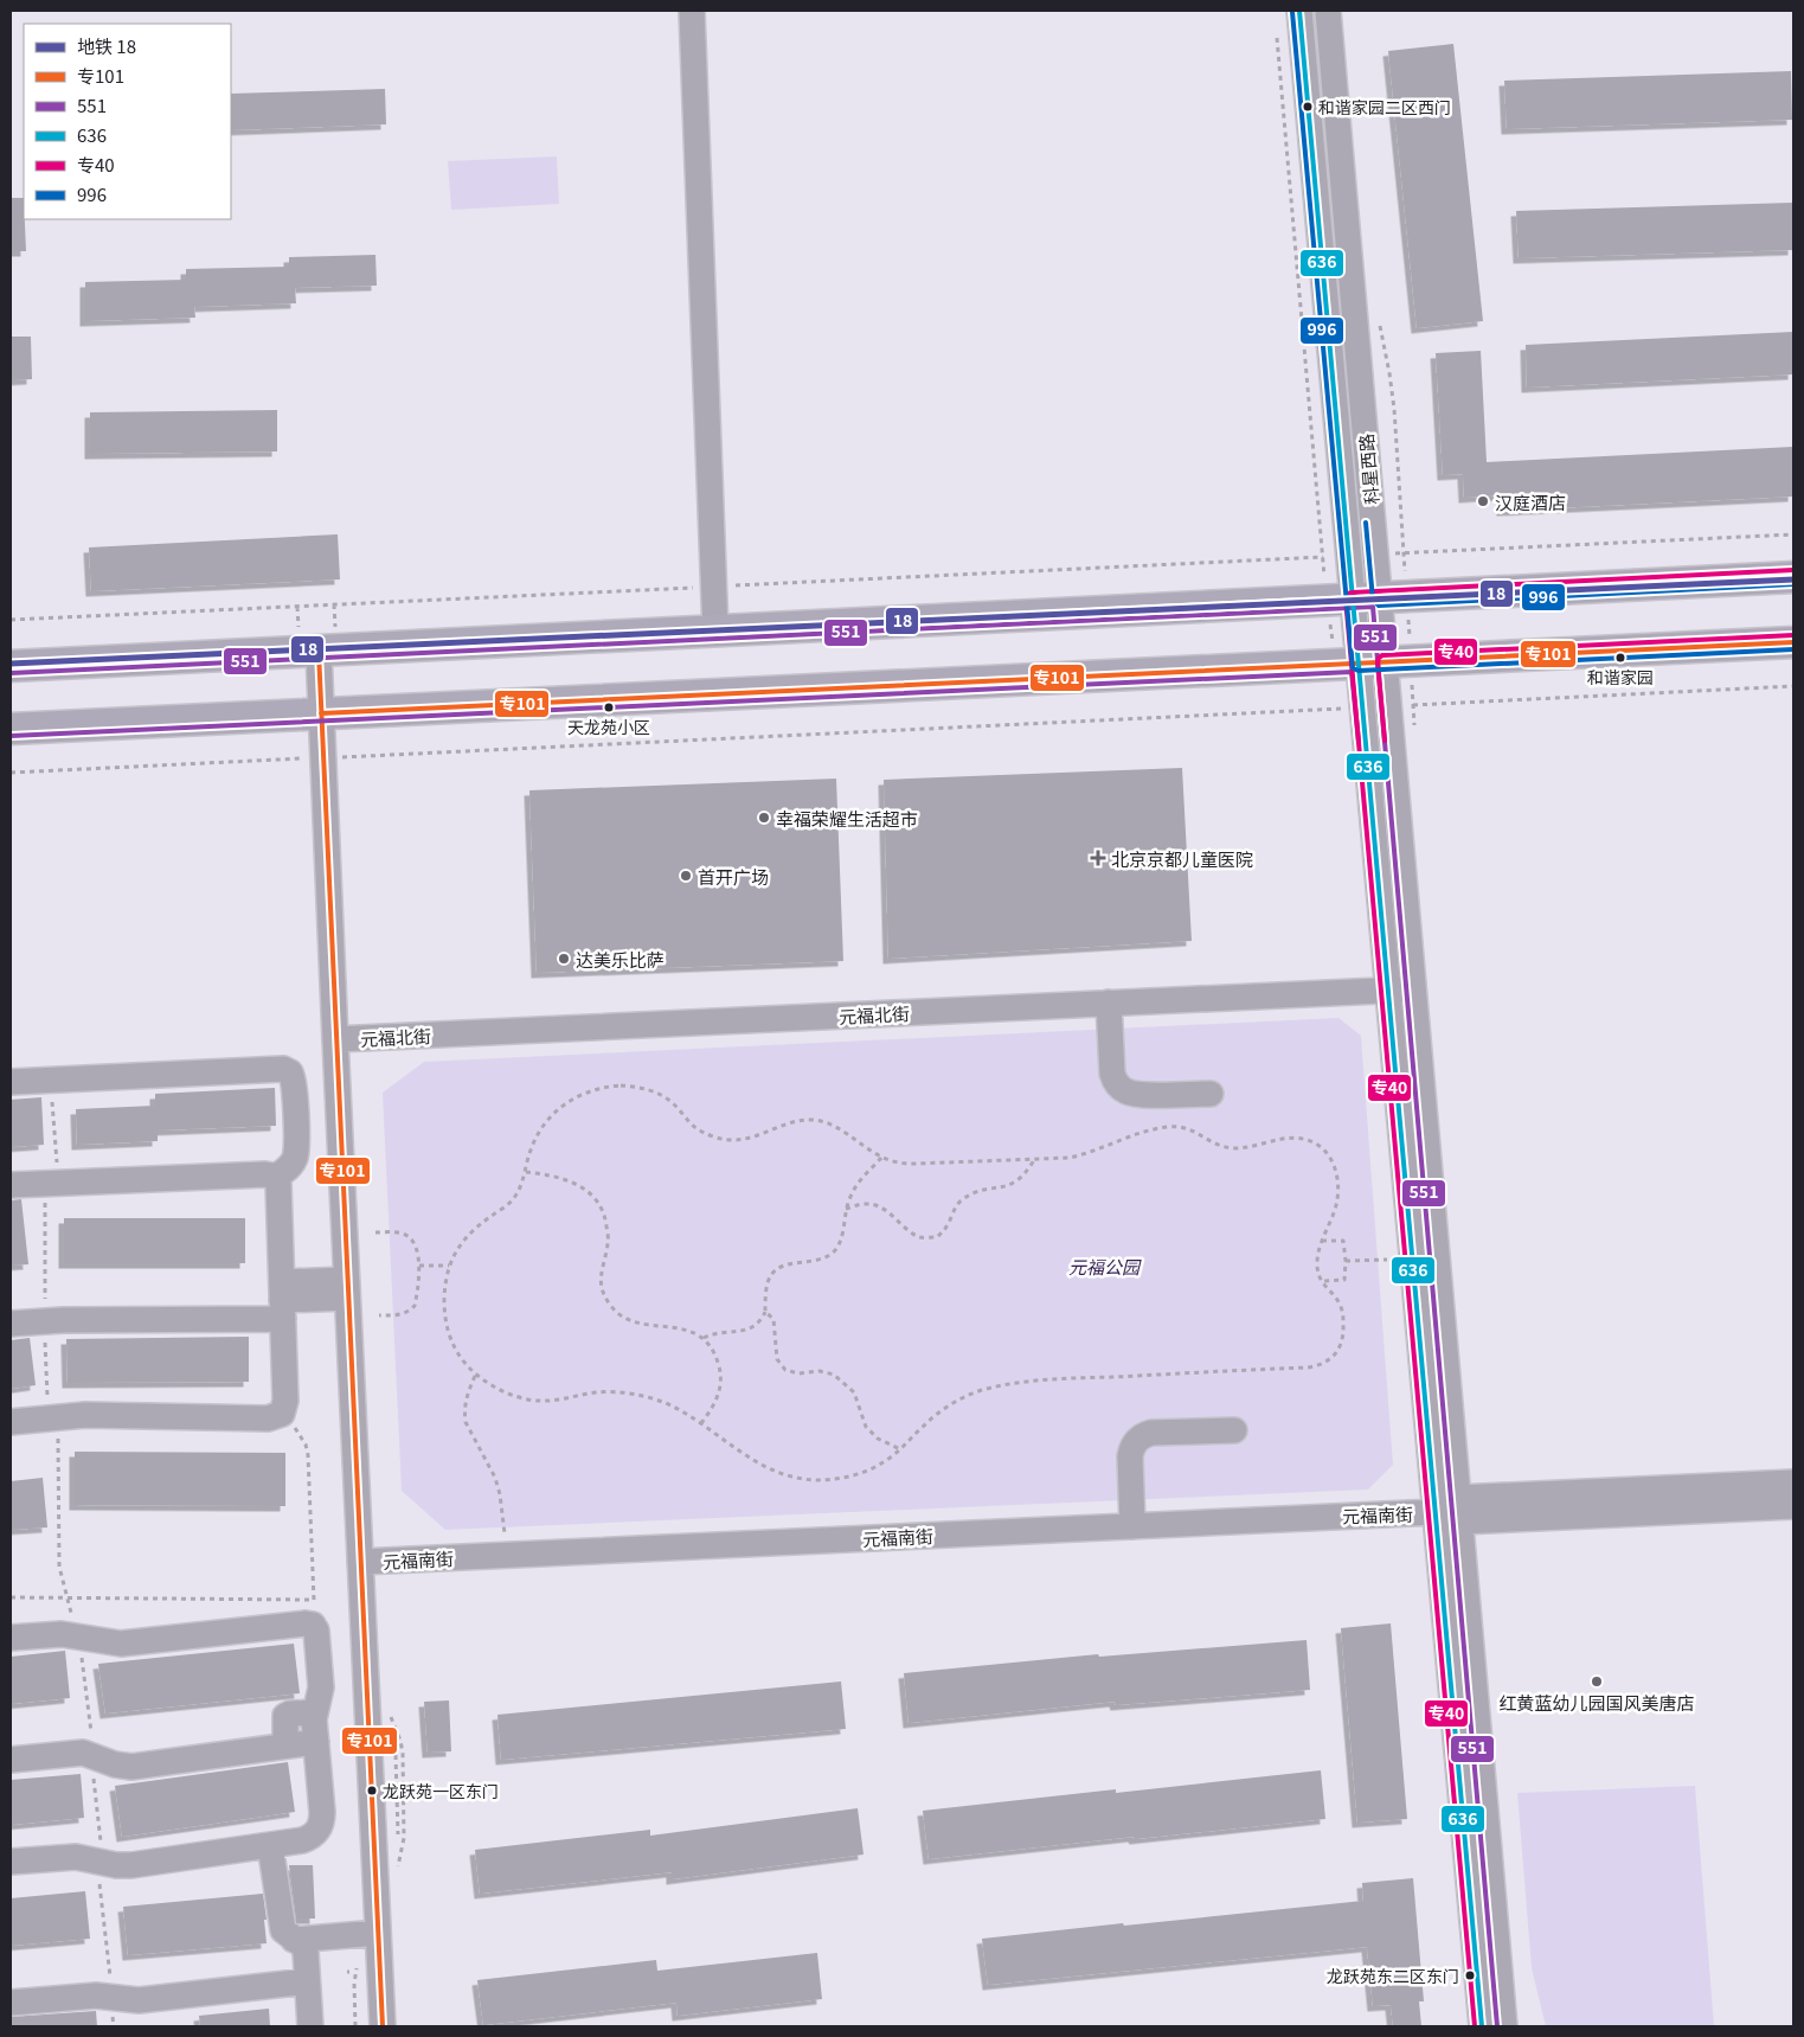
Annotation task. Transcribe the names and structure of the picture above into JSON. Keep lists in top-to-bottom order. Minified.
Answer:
{"streets":{"street":["科星西路","元福北街","元福南街"]},"crossings":[["科星西路","元福北街"],["科星西路","元福南街"]],"parks":["元福公园"],"places":{"other":["和谐家园二区西门","汉庭酒店","和谐家园","天龙苑小区","幸福荣耀生活超市","首开广场","达美乐比萨","红黄蓝幼儿园国风美唐店","龙跃苑一区东门","龙跃苑东二区东门"],"health":["北京京都儿童医院"]},"lines":["transit line 636","transit line 996","transit line 专40","transit line 专101","metro line 18","transit line 551"],"legend":["地铁 18","专101","551","636","专40","996"]}
